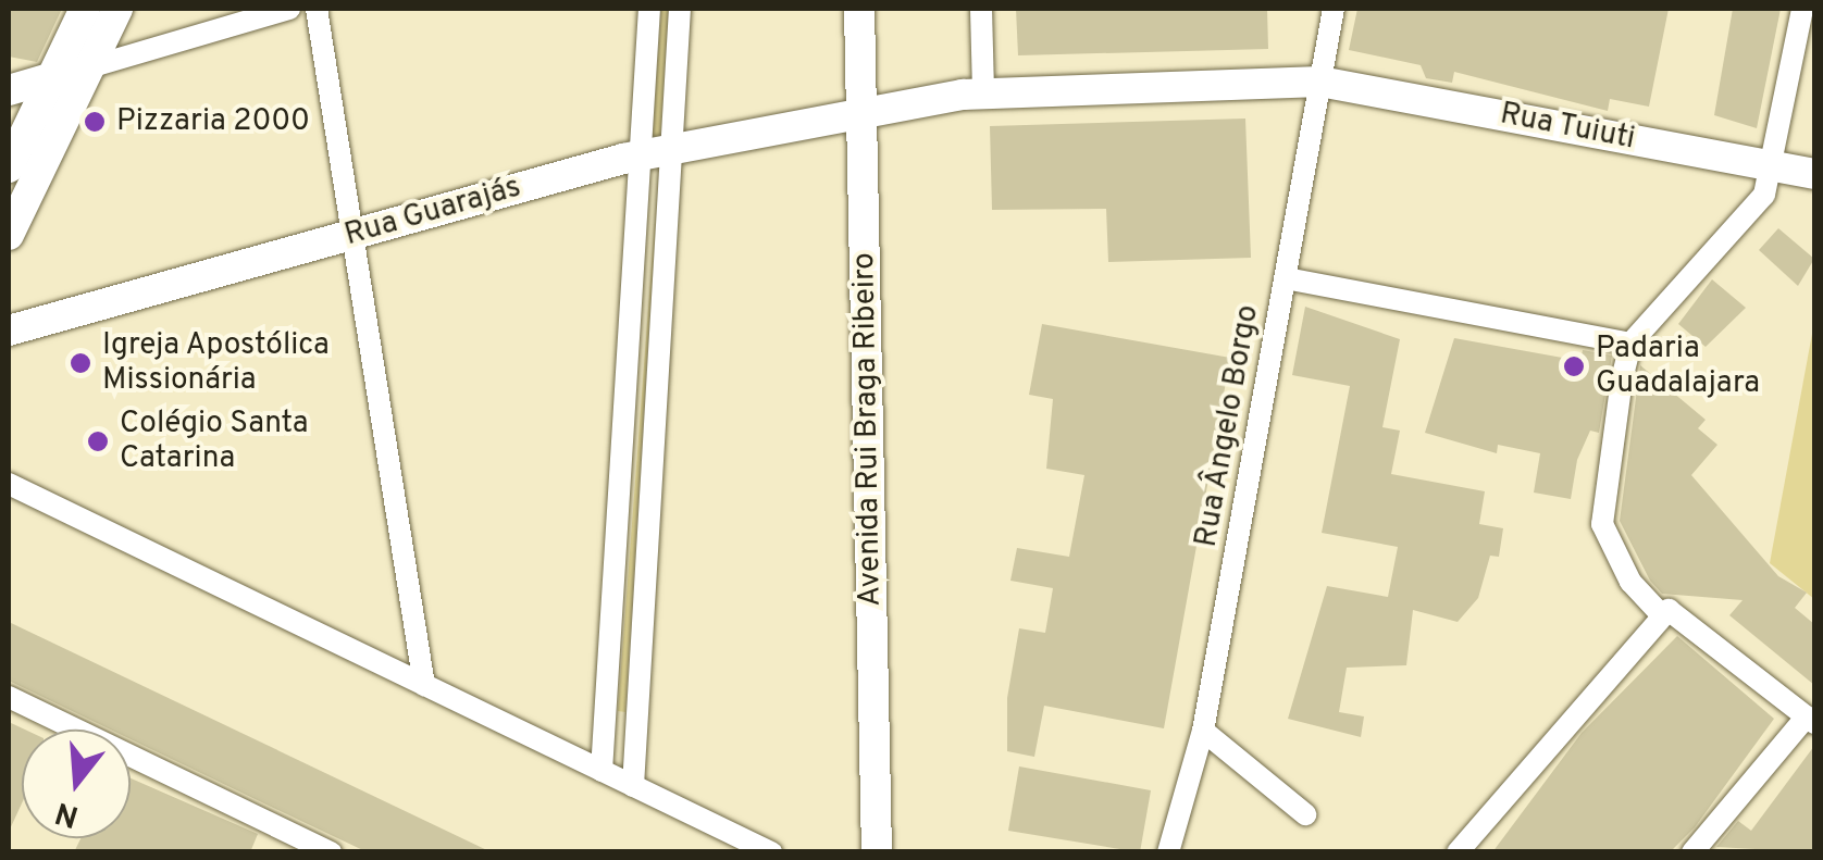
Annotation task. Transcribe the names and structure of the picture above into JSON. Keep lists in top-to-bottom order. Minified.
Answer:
{"streets":{"street":["Rua Tuiuti","Rua Guarajás","Rua Ângelo Borgo","Avenida Rui Braga Ribeiro"]},"crossings":[["Rua Tuiuti","Rua Guarajás"],["Rua Tuiuti","Rua Ângelo Borgo"],["Rua Guarajás","Avenida Rui Braga Ribeiro"]],"places":["Pizzaria 2000","Igreja Apostólica Missionária","Padaria Guadalajara","Colégio Santa Catarina"],"north":"bottom"}
